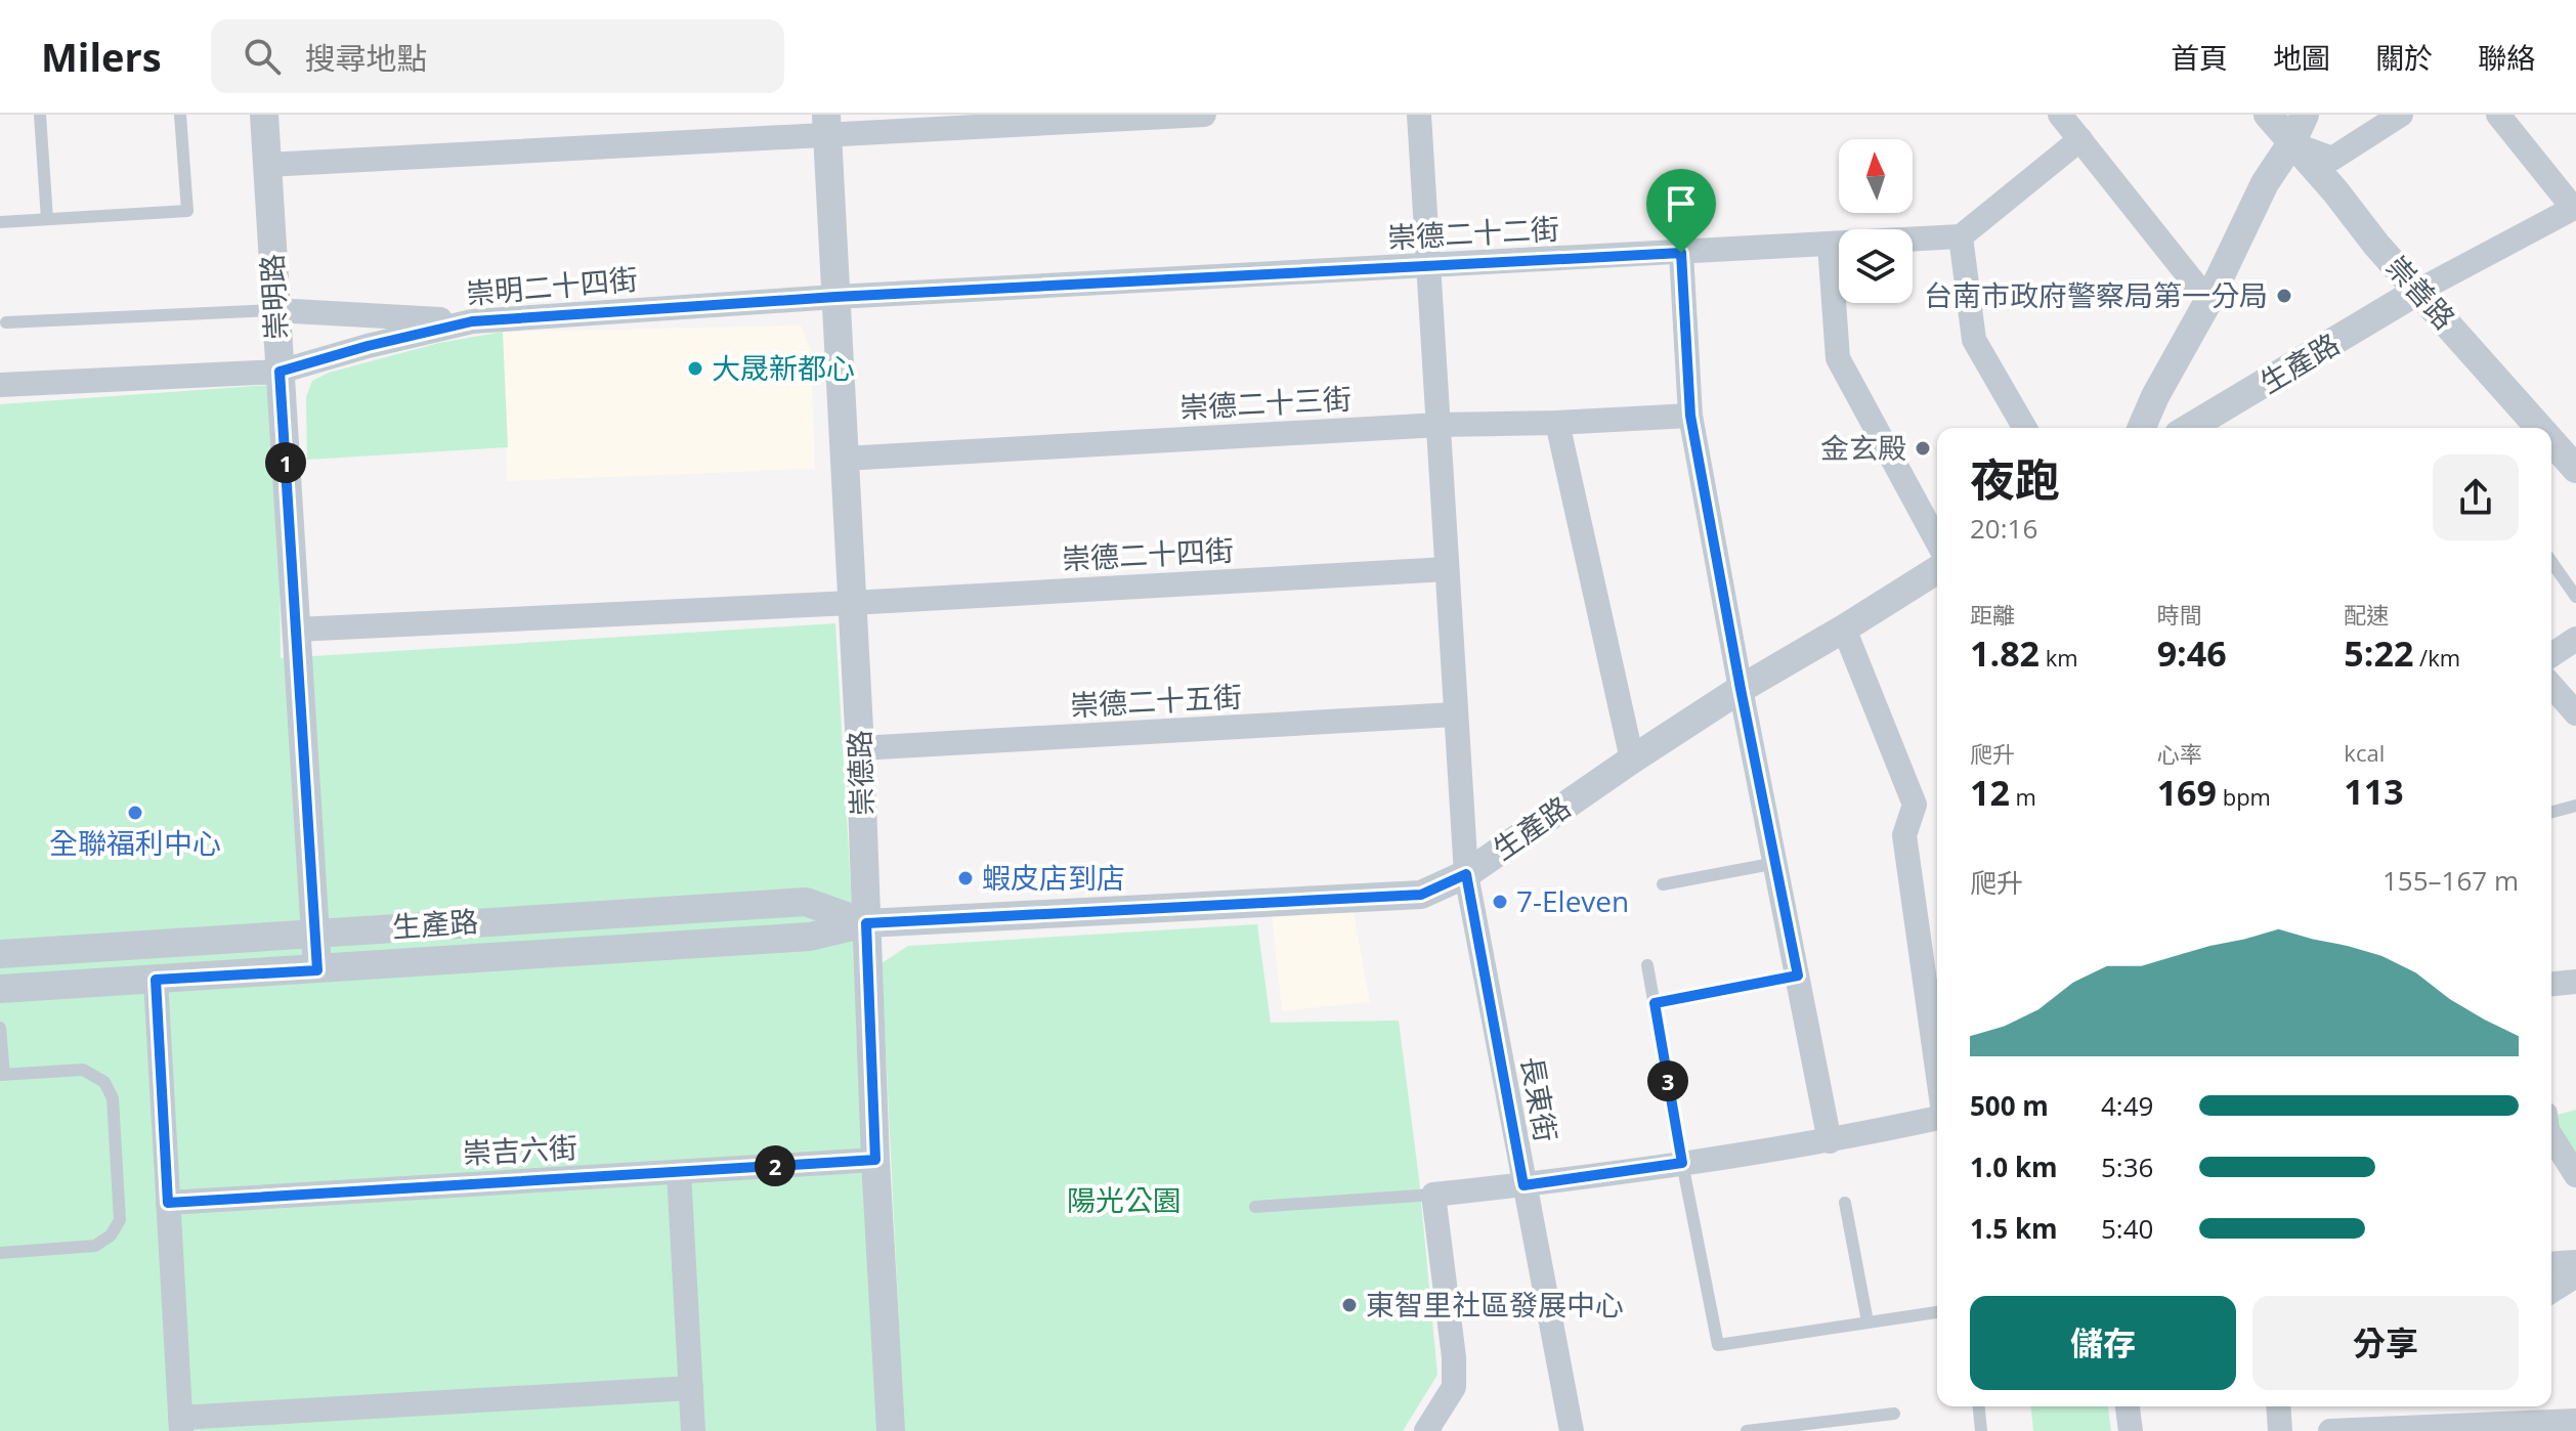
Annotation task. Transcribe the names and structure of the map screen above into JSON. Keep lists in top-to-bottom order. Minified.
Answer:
{"streets":{"street":["崇德二十二街","崇明二十四街","崇善路","崇明路","生產路","崇德二十三街","崇德二十四街","崇德二十五街","崇德路","長東街","崇吉六街"]},"crossings":[["崇德二十二街","崇明二十四街"],["崇德二十二街","崇德路"],["崇德二十二街","長東街"],["崇明二十四街","崇明路"],["崇明二十四街","崇德路"],["崇善路","生產路"],["崇明路","生產路"],["崇明路","崇德二十四街"],["生產路","崇德路"],["生產路","長東街"],["崇德二十三街","崇德路"],["崇德二十三街","長東街"],["崇德二十四街","崇德路"],["崇德二十四街","長東街"],["崇德二十五街","崇德路"],["崇德二十五街","長東街"],["崇德路","崇吉六街"]],"parks":["陽光公園"],"places":["台南市政府警察局第一分局","大晟新都心","金玄殿","全聯福利中心","蝦皮店到店","7-Eleven","東智里社區發展中心"],"north":"top","page":{"header":"Milers","search":"搜尋地點","nav":["首頁","地圖","關於","聯絡"],"heading":["夜跑","20:16"],"pins":["1","3","2"],"stats":[["距離","1.82 km"],["時間","9:46"],["配速","5:22 /km"],["爬升","12 m"],["心率","169 bpm"],["kcal","113"]],"chart":["爬升","155–167 m"],"list":[{"name":"500 m","note":"4:49"},{"name":"1.0 km","note":"5:36"},{"name":"1.5 km","note":"5:40"}],"buttons":["儲存","分享"]}}
